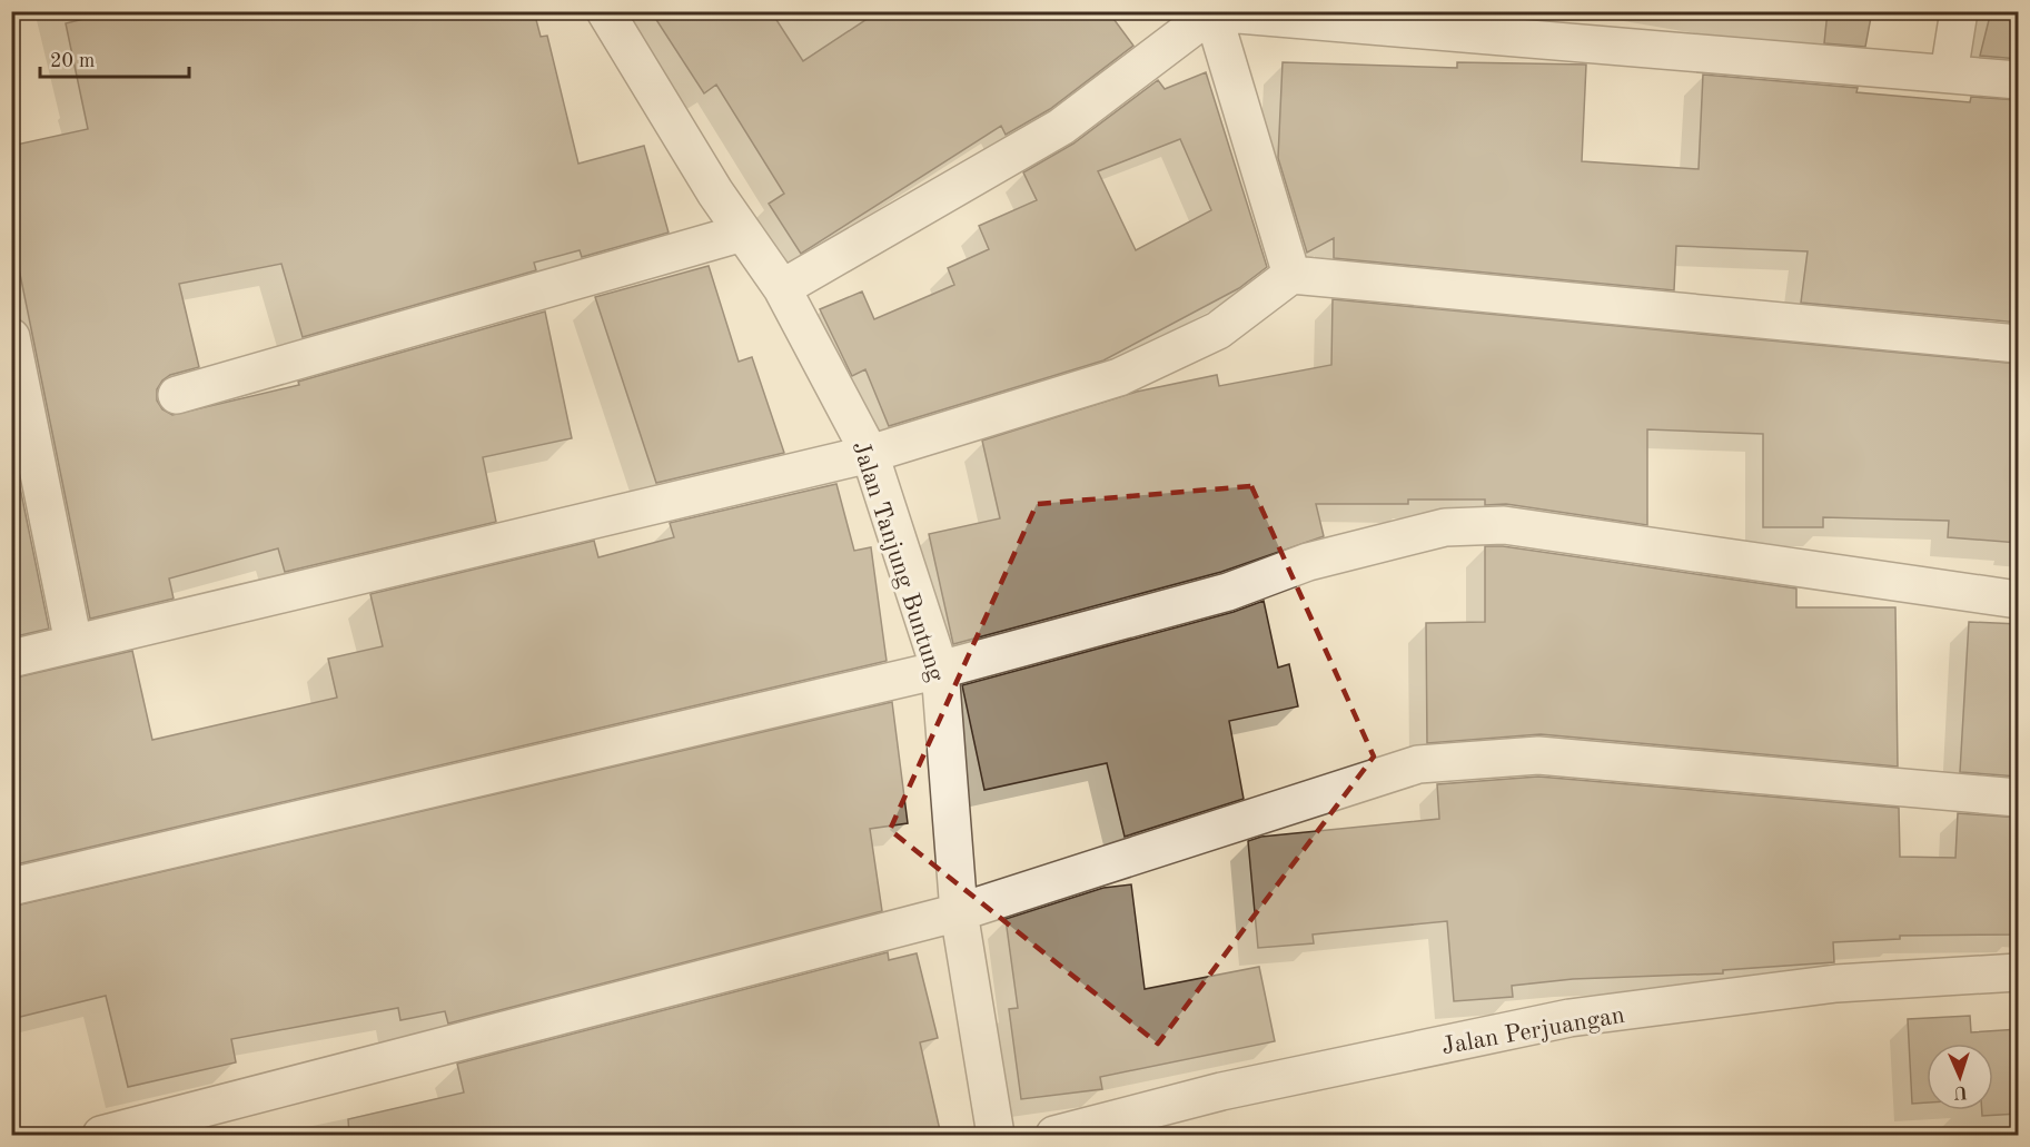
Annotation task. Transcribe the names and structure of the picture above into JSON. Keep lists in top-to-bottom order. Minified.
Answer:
{"streets":{"street":["Jalan Tanjung Buntung","Jalan Perjuangan"]},"scale_bar":"20 m","north":"bottom"}
